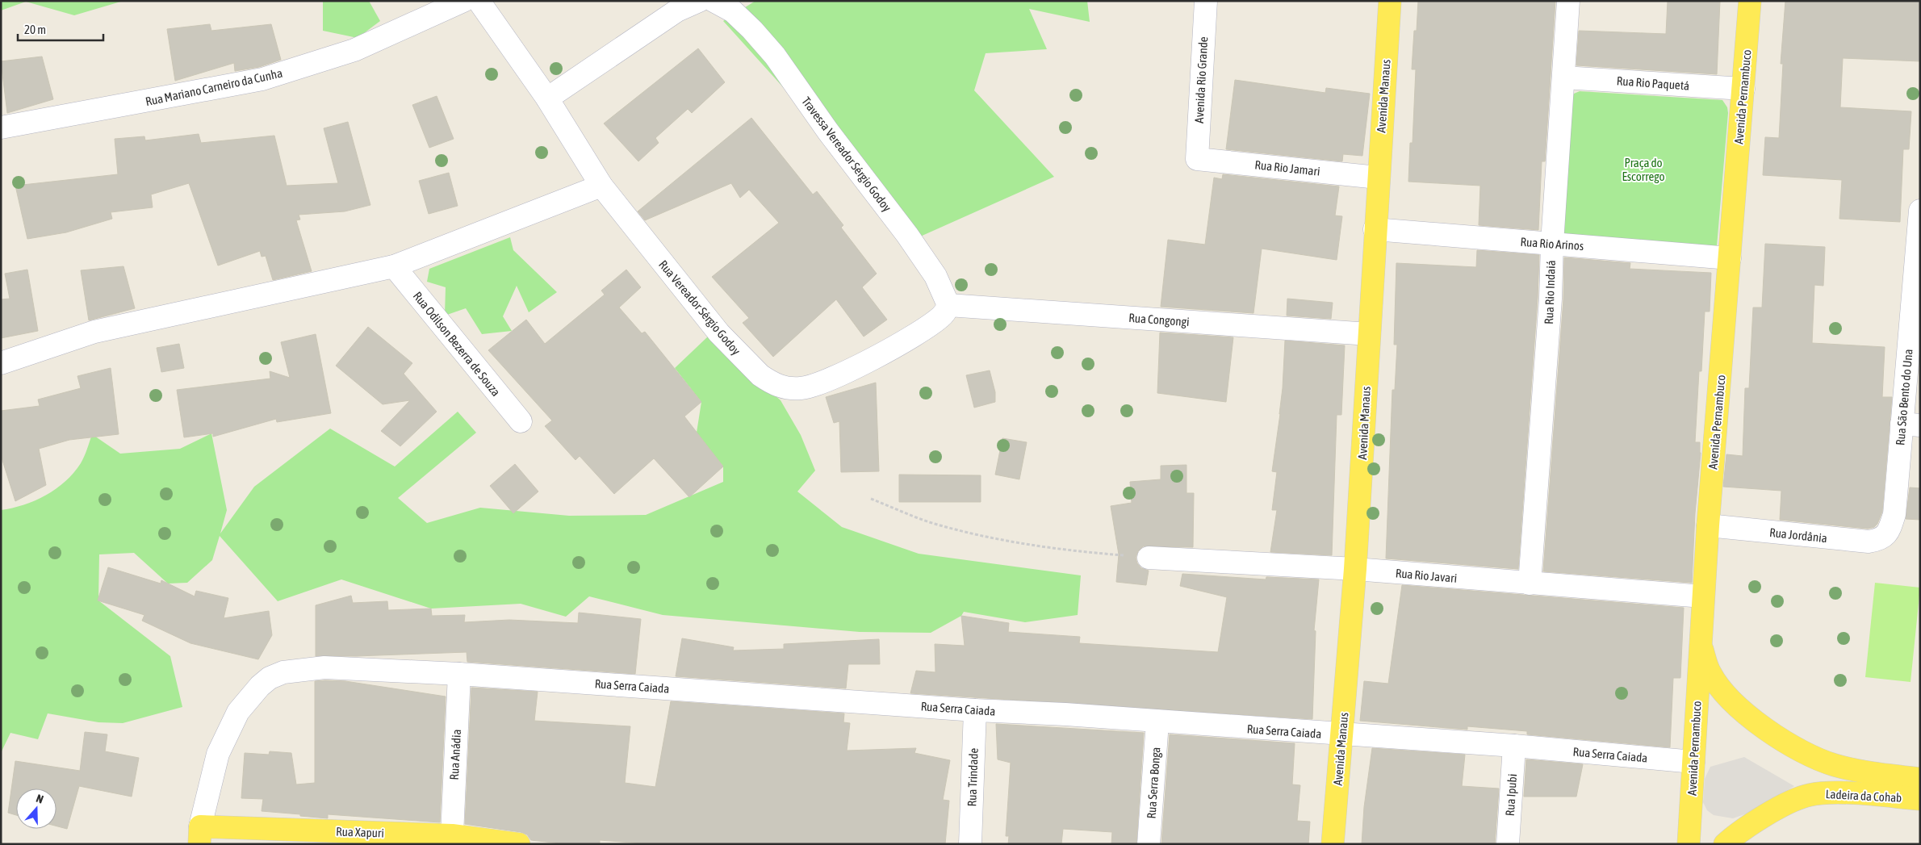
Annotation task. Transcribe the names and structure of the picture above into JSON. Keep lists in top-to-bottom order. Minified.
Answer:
{"streets":{"main road":["Avenida Manaus","Avenida Pernambuco","Ladeira da Cohab","Rua Xapuri"],"street":["Avenida Rio Grande","Rua Rio Paquetá","Rua Mariano Carneiro da Cunha","Travessa Vereador Sérgio Godoy","Rua Rio Jamari","Rua Rio Arinos","Rua Rio Indaiá","Rua Vereador Sérgio Godoy","Rua Congongi","Rua Odilson Bezerra de Souza","Rua São Bento do Una","Rua Jordânia","Rua Rio Javari","Rua Serra Caiada","Rua Anádia","Rua Trindade","Rua Serra Bonga","Rua Ipubi"]},"crossings":[["Avenida Rio Grande","Rua Rio Jamari"],["Rua Rio Paquetá","Avenida Pernambuco"],["Rua Rio Paquetá","Rua Rio Indaiá"],["Avenida Manaus","Rua Rio Jamari"],["Avenida Manaus","Rua Rio Arinos"],["Avenida Manaus","Rua Congongi"],["Avenida Manaus","Rua Rio Javari"],["Avenida Manaus","Rua Serra Caiada"],["Avenida Pernambuco","Rua Rio Arinos"],["Avenida Pernambuco","Rua Jordânia"],["Avenida Pernambuco","Rua Rio Javari"],["Avenida Pernambuco","Rua Serra Caiada"],["Avenida Pernambuco","Ladeira da Cohab"],["Travessa Vereador Sérgio Godoy","Rua Vereador Sérgio Godoy"],["Travessa Vereador Sérgio Godoy","Rua Congongi"],["Rua Rio Arinos","Rua Rio Indaiá"],["Rua Rio Indaiá","Rua Rio Javari"],["Rua Vereador Sérgio Godoy","Rua Congongi"],["Rua São Bento do Una","Rua Jordânia"],["Rua Serra Caiada","Rua Anádia"],["Rua Serra Caiada","Rua Trindade"],["Rua Serra Caiada","Rua Serra Bonga"],["Rua Serra Caiada","Rua Ipubi"],["Rua Serra Caiada","Rua Xapuri"],["Rua Anádia","Rua Xapuri"]],"parks":["Praça do Escorrego"],"scale_bar":"20 m","north":"top"}
